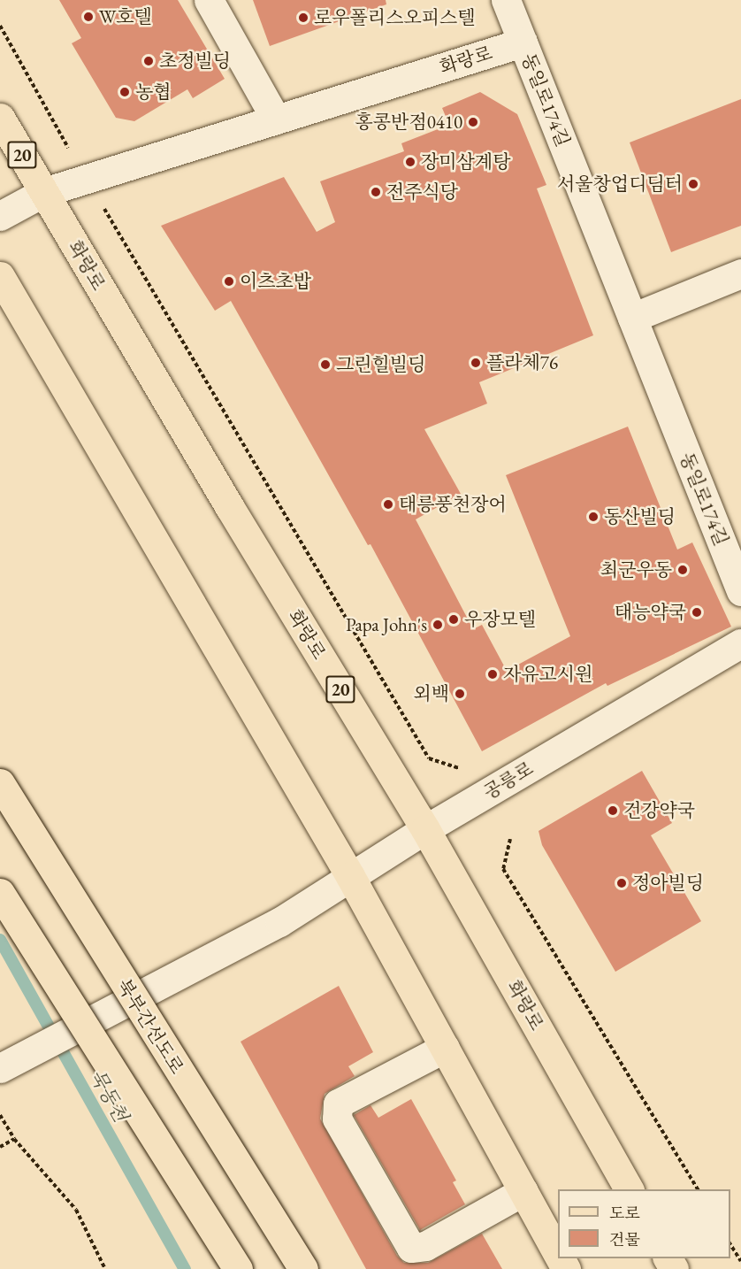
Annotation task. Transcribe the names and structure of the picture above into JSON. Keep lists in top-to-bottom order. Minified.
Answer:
{"streets":{"main road":["화랑로","20","북부간선도로"],"street":["동일로174길","공릉로"]},"crossings":[["화랑로","동일로174길"],["화랑로","공릉로"]],"water":["묵동천"],"places":["W호텔","로우폴리스오피스텔","초정빌딩","농협","홍콩반점0410","장미삼계탕","서울창업디딤터","전주식당","이츠초밥","플라체76","그린힐빌딩","태릉풍천장어","동산빌딩","최군우동","태능약국","우장모텔","Papa John's","자유고시원","외백","건강약국","정아빌딩"],"legend":["도로","건물"]}
